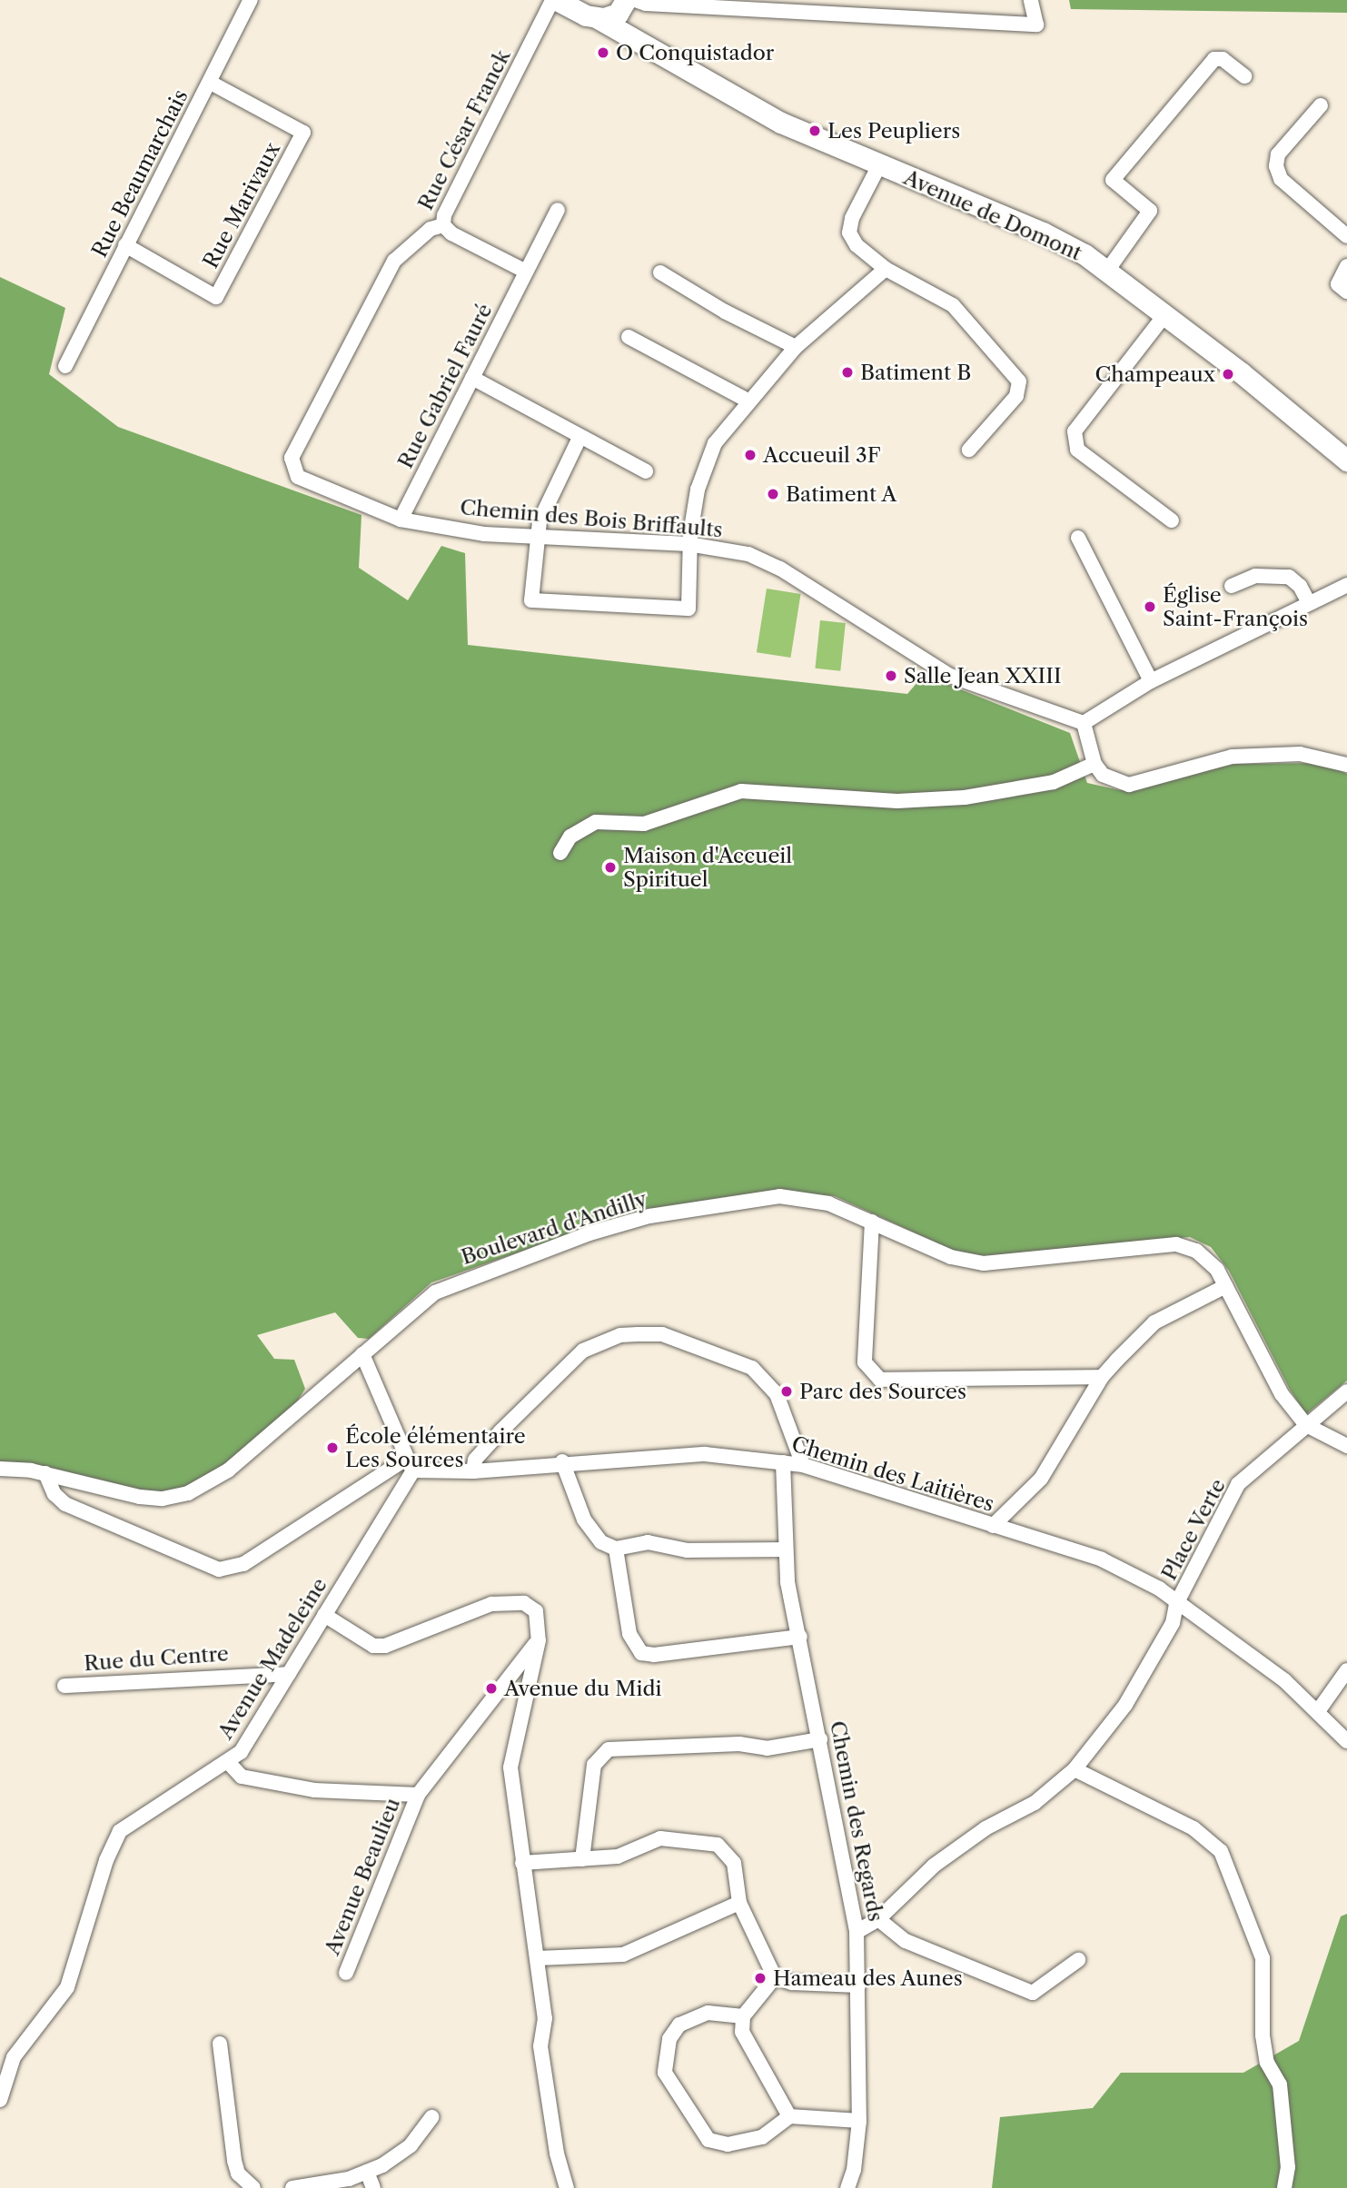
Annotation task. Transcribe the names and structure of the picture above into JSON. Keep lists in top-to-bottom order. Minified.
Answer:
{"streets":{"main road":["Avenue de Domont"],"street":["Rue César Franck","Rue Beaumarchais","Rue Marivaux","Rue Gabriel Fauré","Chemin des Bois Briffaults","Boulevard d'Andilly","Chemin des Laitières","Place Verte","Rue du Centre","Avenue Madeleine","Chemin des Regards","Avenue Beaulieu"]},"crossings":[["Rue César Franck","Avenue de Domont"],["Rue César Franck","Chemin des Bois Briffaults"],["Rue Beaumarchais","Rue Marivaux"],["Rue Gabriel Fauré","Chemin des Bois Briffaults"],["Boulevard d'Andilly","Place Verte"],["Chemin des Laitières","Place Verte"],["Chemin des Laitières","Avenue Madeleine"],["Chemin des Laitières","Chemin des Regards"],["Place Verte","Chemin des Regards"],["Rue du Centre","Avenue Madeleine"]],"places":["O Conquistador","Les Peupliers","Batiment B","Champeaux","Accueuil 3F","Batiment A","Église Saint-François","Salle Jean XXIII","Maison d'Accueil Spirituel","Parc des Sources","École élémentaire Les Sources","Avenue du Midi","Hameau des Aunes"]}
